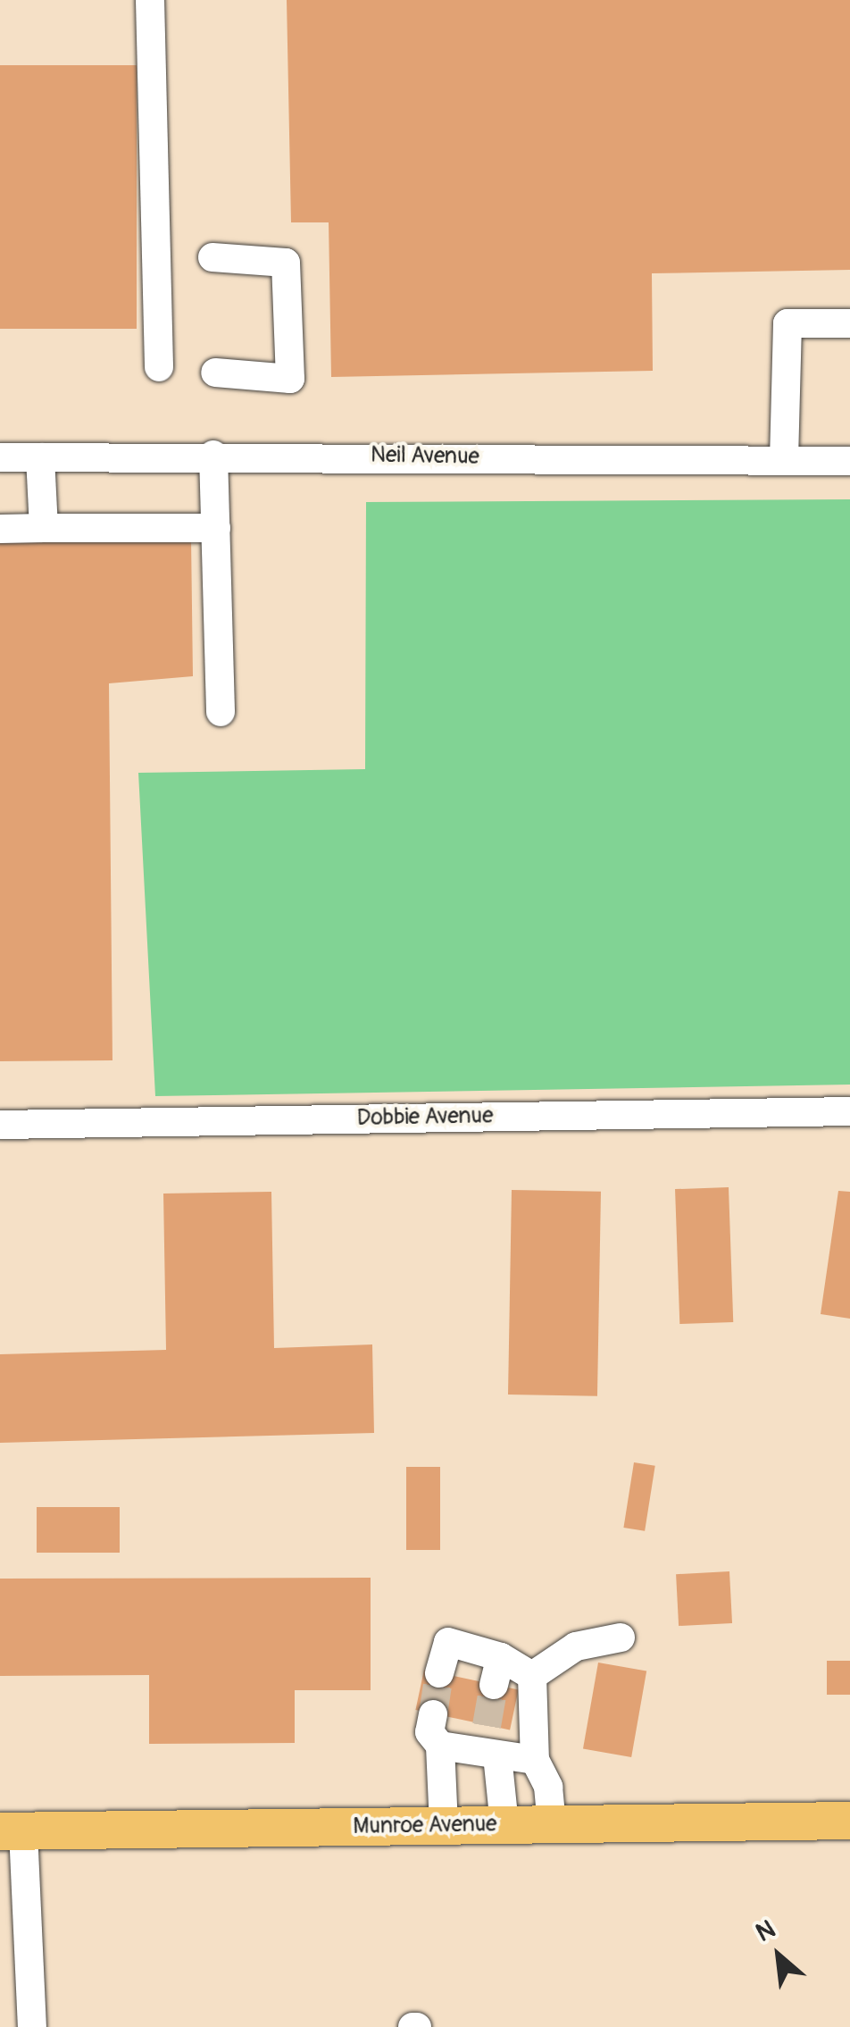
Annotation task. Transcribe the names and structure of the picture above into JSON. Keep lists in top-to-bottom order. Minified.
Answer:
{"streets":{"main road":["Munroe Avenue"],"street":["Neil Avenue","Dobbie Avenue"]},"north":"top left"}
